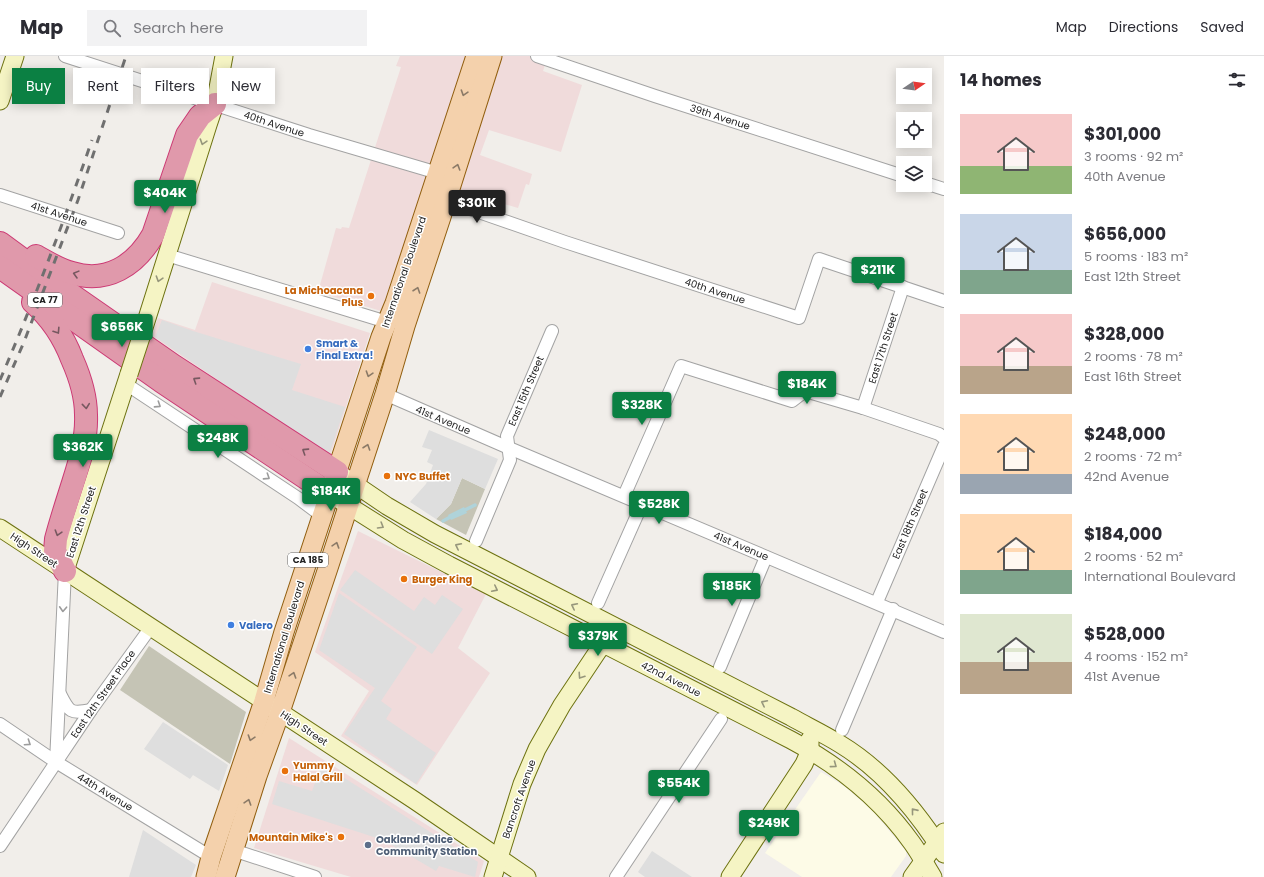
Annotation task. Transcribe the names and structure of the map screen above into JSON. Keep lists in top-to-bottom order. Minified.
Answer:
{"streets":{"highway":["CA 77"],"main road":["International Boulevard","East 12th Street","High Street","CA 185","42nd Avenue","Bancroft Avenue"],"street":["39th Avenue","40th Avenue","41st Avenue","East 17th Street","East 15th Street","East 18th Street","East 12th Street Place","44th Avenue"]},"crossings":[["40th Avenue","International Boulevard"],["40th Avenue","East 17th Street"],["40th Avenue","East 12th Street"],["41st Avenue","International Boulevard"],["41st Avenue","East 15th Street"],["41st Avenue","East 18th Street"],["International Boulevard","CA 77"],["International Boulevard","High Street"],["International Boulevard","42nd Avenue"],["International Boulevard","44th Avenue"],["CA 77","42nd Avenue"],["East 12th Street","High Street"],["East 12th Street","East 12th Street Place"],["East 12th Street","44th Avenue"],["High Street","East 12th Street Place"],["High Street","Bancroft Avenue"],["42nd Avenue","Bancroft Avenue"],["East 12th Street Place","44th Avenue"]],"one_way":["East 12th Street","Bancroft Avenue"],"places":["La Michoacana Plus","Smart & Final Extra!","NYC Buffet","Burger King","Valero","Yummy Halal Grill","Mountain Mike's","Oakland Police Community Station"],"north":"right","page":{"header":"Map","search":"Search here","nav":["Map","Directions","Saved"],"heading":"14 homes","chip":["Buy","Rent","Filters","New"],"list":[{"name":"$301,000","note":"3 rooms · 92 m² · 40th Avenue"},{"name":"$656,000","note":"5 rooms · 183 m² · East 12th Street"},{"name":"$328,000","note":"2 rooms · 78 m² · East 16th Street"},{"name":"$248,000","note":"2 rooms · 72 m² · 42nd Avenue"},{"name":"$184,000","note":"2 rooms · 52 m² · International Boulevard"},{"name":"$528,000","note":"4 rooms · 152 m² · 41st Avenue"}],"price":["$404K","$301K","$211K","$656K","$184K","$328K","$248K","$362K","$184K","$528K","$185K","$379K","$554K","$249K"]}}
